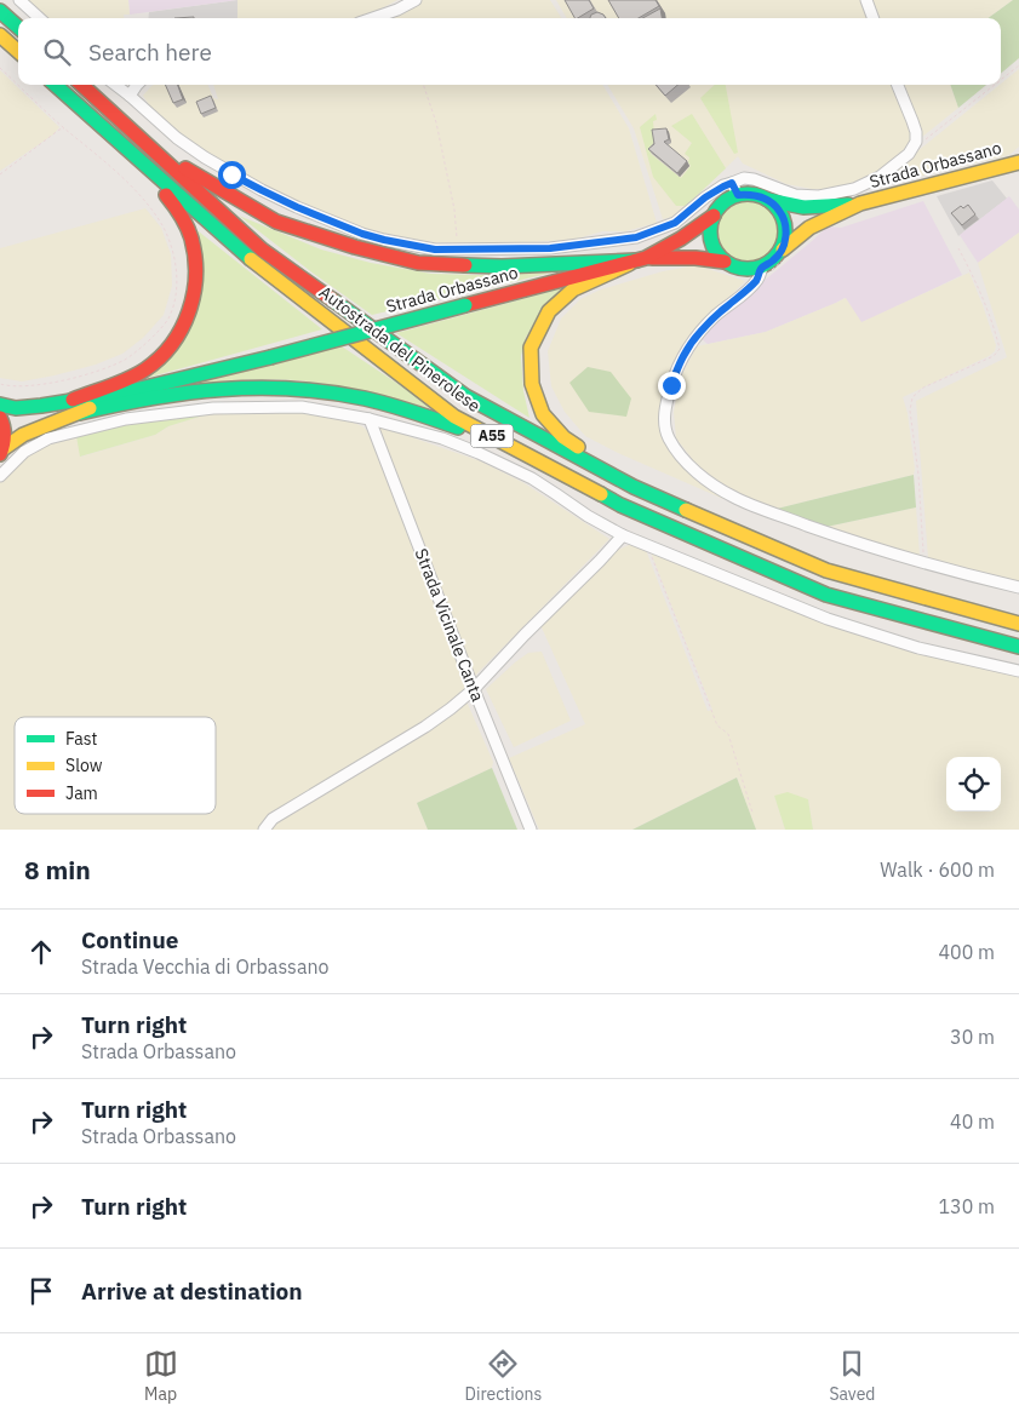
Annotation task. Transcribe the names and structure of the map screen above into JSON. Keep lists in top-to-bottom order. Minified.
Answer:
{"streets":{"main road":["Strada Orbassano","Autostrada del Pinerolese","A55"],"street":["Strada Vicinale Canta"]},"legend":["Fast","Slow","Jam"],"page":{"search":"Search here","heading":["8 min","Walk · 600 m"],"list":[["Continue","Strada Vecchia di Orbassano","400 m"],["Turn right","Strada Orbassano","30 m"],["Turn right","Strada Orbassano","40 m"],["Turn right","130 m"],"Arrive at destination"],"nav":["Map","Directions","Saved"]}}
